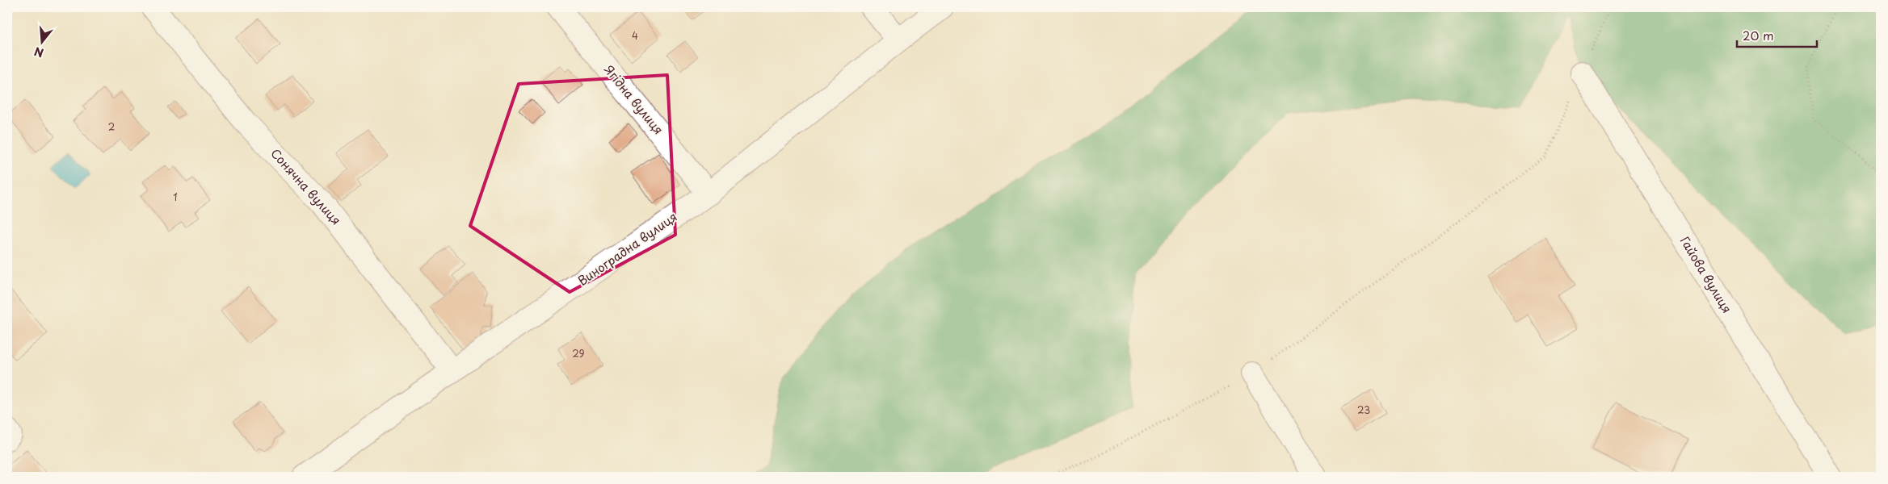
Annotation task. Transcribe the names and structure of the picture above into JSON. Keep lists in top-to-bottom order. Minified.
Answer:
{"streets":{"street":["Ягідна вулиця","Сонячна вулиця","Виноградна вулиця","Гайова вулиця"]},"crossings":[["Ягідна вулиця","Виноградна вулиця"],["Сонячна вулиця","Виноградна вулиця"]],"house_numbers":["4","2","1","29","23"],"scale_bar":"20 m","north":"bottom"}
